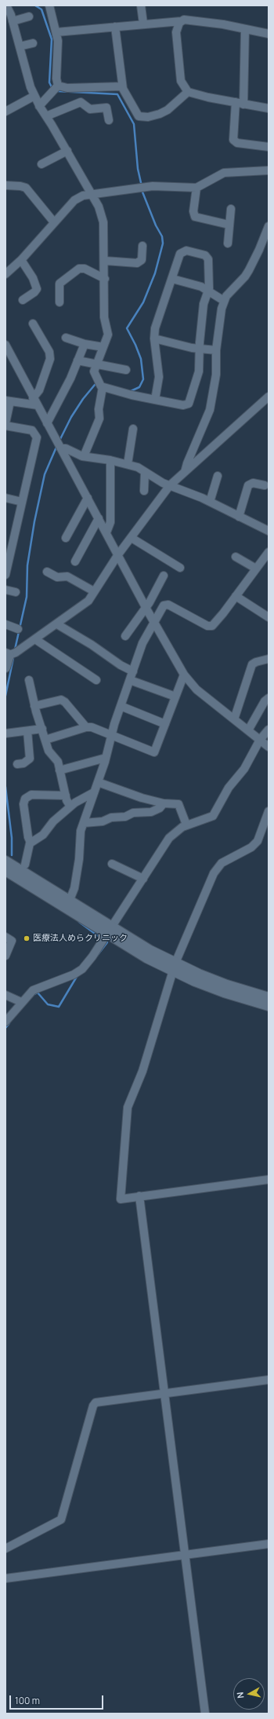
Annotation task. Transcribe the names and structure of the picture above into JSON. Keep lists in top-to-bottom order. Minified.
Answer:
{"places":["医療法人めらクリニック"],"scale_bar":"100 m","north":"left"}
